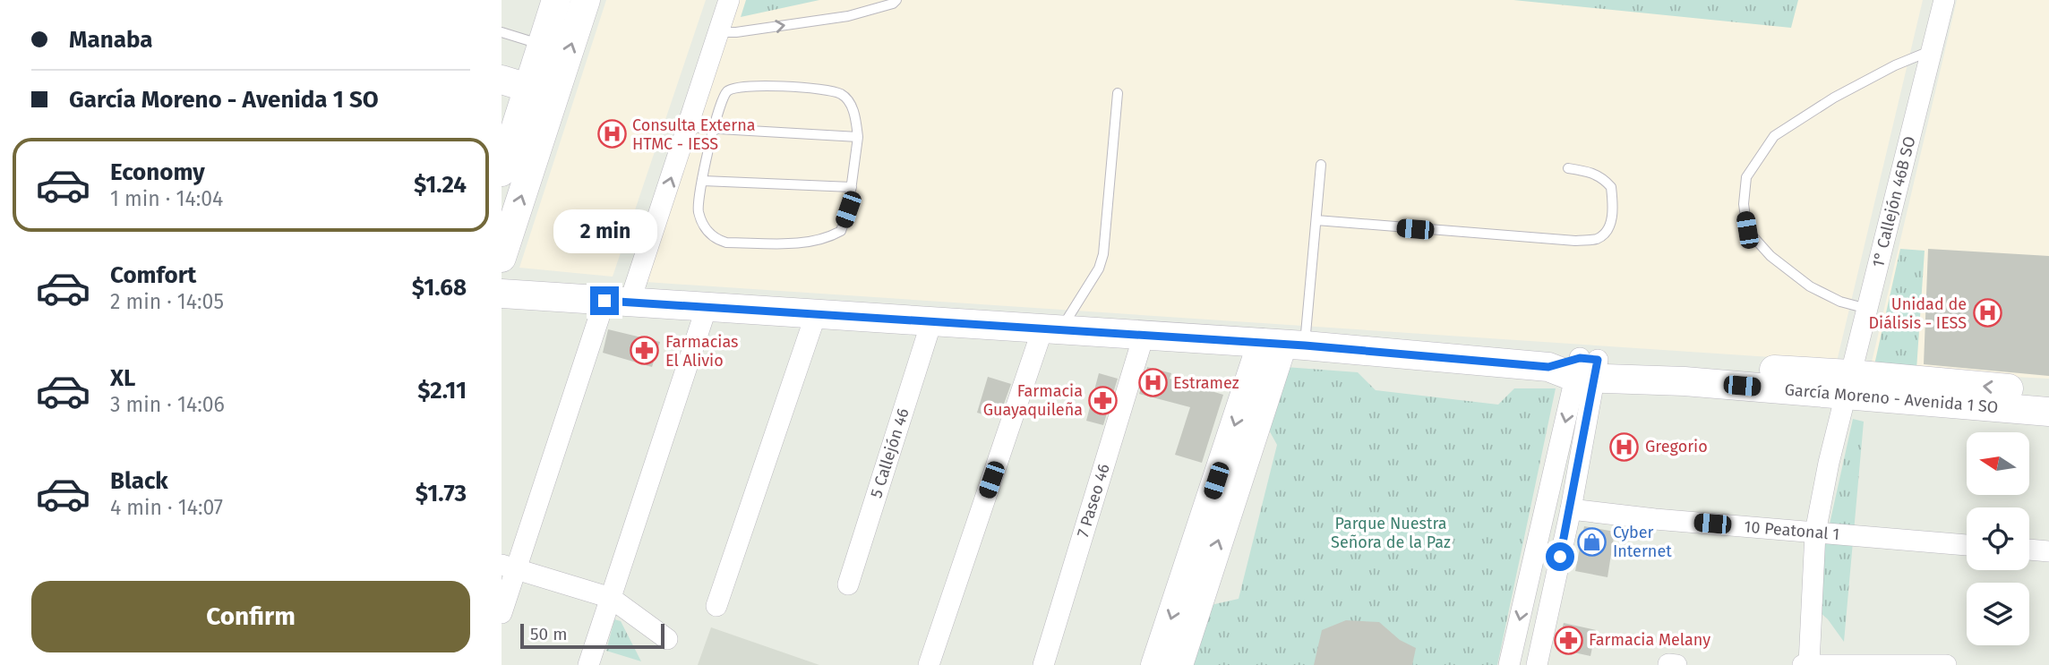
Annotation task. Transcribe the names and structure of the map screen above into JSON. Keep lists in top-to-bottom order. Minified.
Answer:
{"streets":{"street":["1° Callejón 46B SO","García Moreno - Avenida 1 SO","5 Callejón 46","7 Paseo 46","10 Peatonal 1"]},"crossings":[["1° Callejón 46B SO","García Moreno - Avenida 1 SO"],["1° Callejón 46B SO","10 Peatonal 1"],["García Moreno - Avenida 1 SO","5 Callejón 46"],["García Moreno - Avenida 1 SO","7 Paseo 46"]],"parks":["Parque Nuestra Señora de la Paz"],"places":{"hospital":["Consulta Externa HTMC - IESS","Unidad de Diálisis - IESS","Estramez","Gregorio"],"pharmacy":["Farmacias El Alivio","Farmacia Guayaquileña","Farmacia Melany"],"shop":["Cyber Internet"]},"scale_bar":"50 m","north":"left","page":{"banner":["Manaba","García Moreno - Avenida 1 SO"],"list":[{"name":"Economy","note":"1 min · 14:04","value":"$1.24"},{"name":"Comfort","note":"2 min · 14:05","value":"$1.68"},{"name":"XL","note":"3 min · 14:06","value":"$2.11"},{"name":"Black","note":"4 min · 14:07","value":"$1.73"}],"bubble":"2 min","buttons":"Confirm","scale":"50 m"}}
